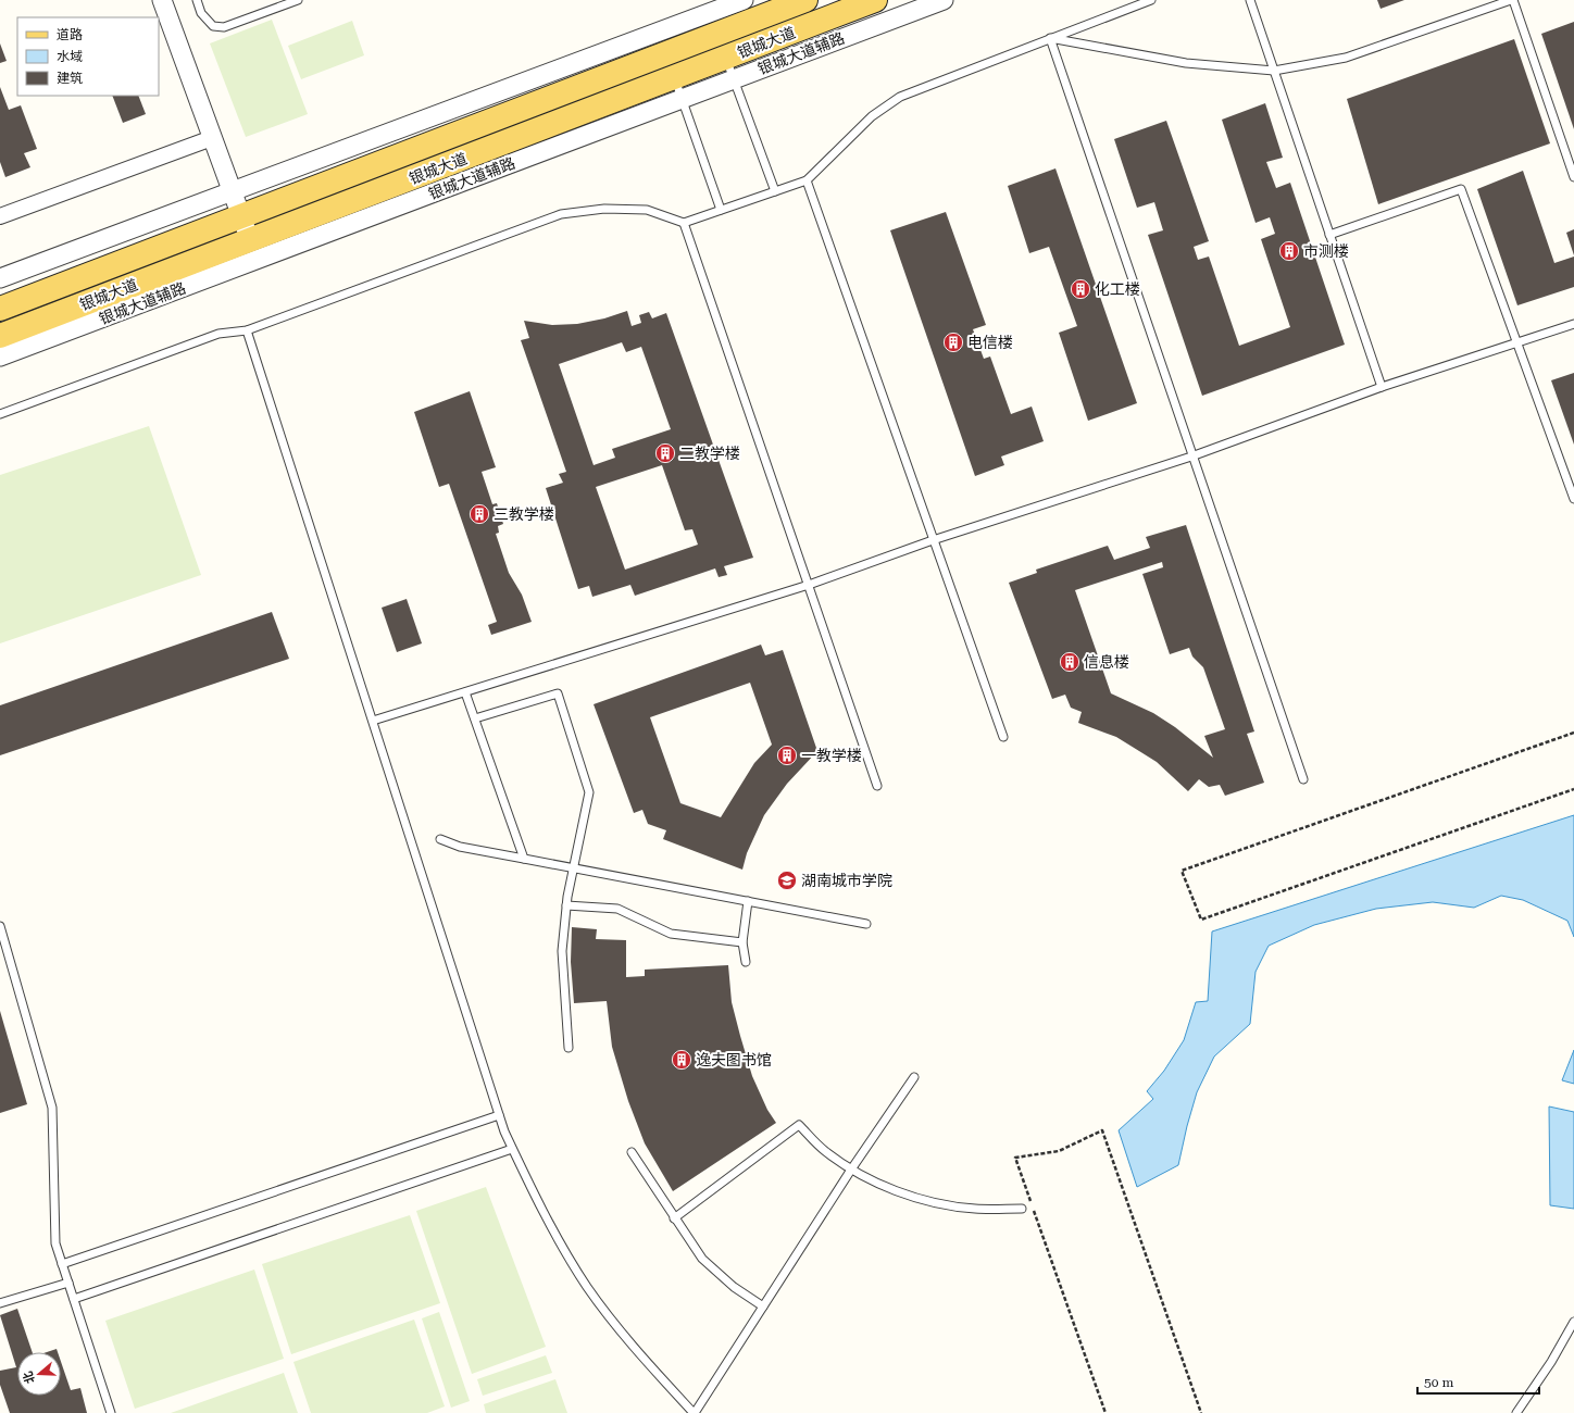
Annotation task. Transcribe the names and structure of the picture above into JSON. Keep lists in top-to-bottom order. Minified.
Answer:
{"streets":{"main road":["银城大道"],"street":["银城大道辅路"]},"places":{"building":["市测楼","化工楼","电信楼","二教学楼","三教学楼","信息楼","一教学楼","逸夫图书馆"],"school or university":["湖南城市学院"]},"legend":["道路","水域","建筑"],"scale_bar":"50 m","north":"left"}
